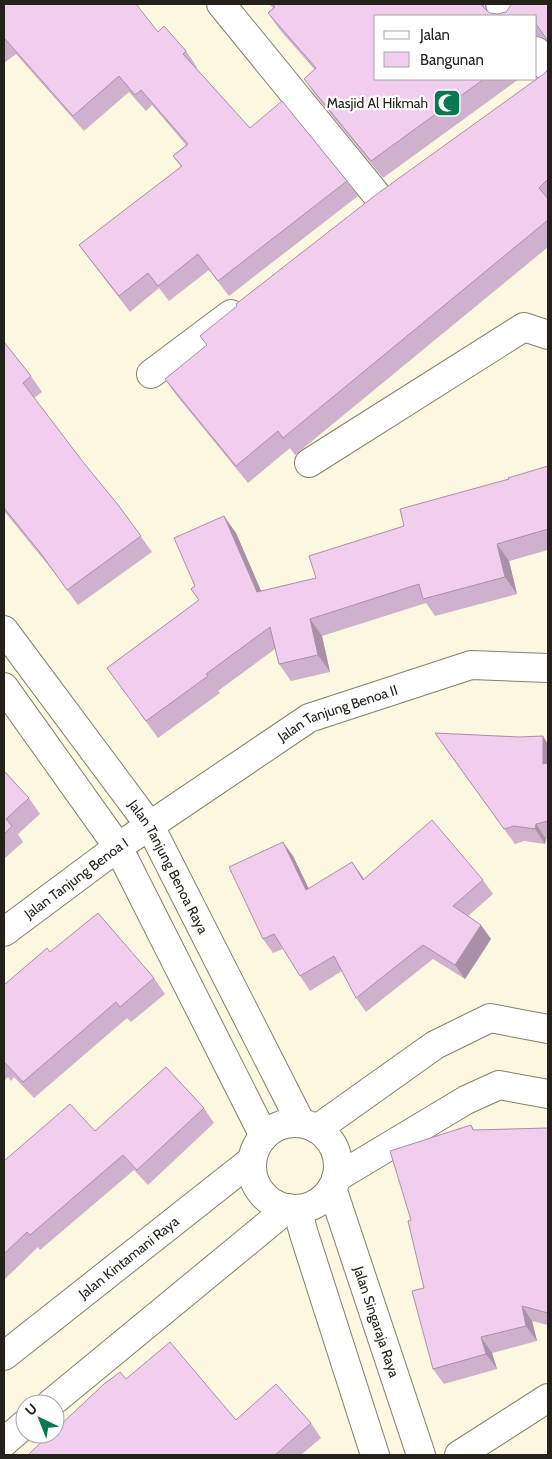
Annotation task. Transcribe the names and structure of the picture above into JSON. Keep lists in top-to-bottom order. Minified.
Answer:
{"streets":{"street":["Jalan Tanjung Benoa II","Jalan Tanjung Benoa Raya","Jalan Tanjung Benoa I","Jalan Kintamani Raya","Jalan Singaraja Raya"]},"crossings":[["Jalan Tanjung Benoa II","Jalan Tanjung Benoa Raya"],["Jalan Tanjung Benoa II","Jalan Tanjung Benoa I"],["Jalan Tanjung Benoa Raya","Jalan Tanjung Benoa I"],["Jalan Tanjung Benoa Raya","Jalan Kintamani Raya"],["Jalan Tanjung Benoa Raya","Jalan Singaraja Raya"],["Jalan Kintamani Raya","Jalan Singaraja Raya"]],"places":{"mosque":["Masjid Al Hikmah"]},"legend":["Jalan","Bangunan"],"north":"top left"}
